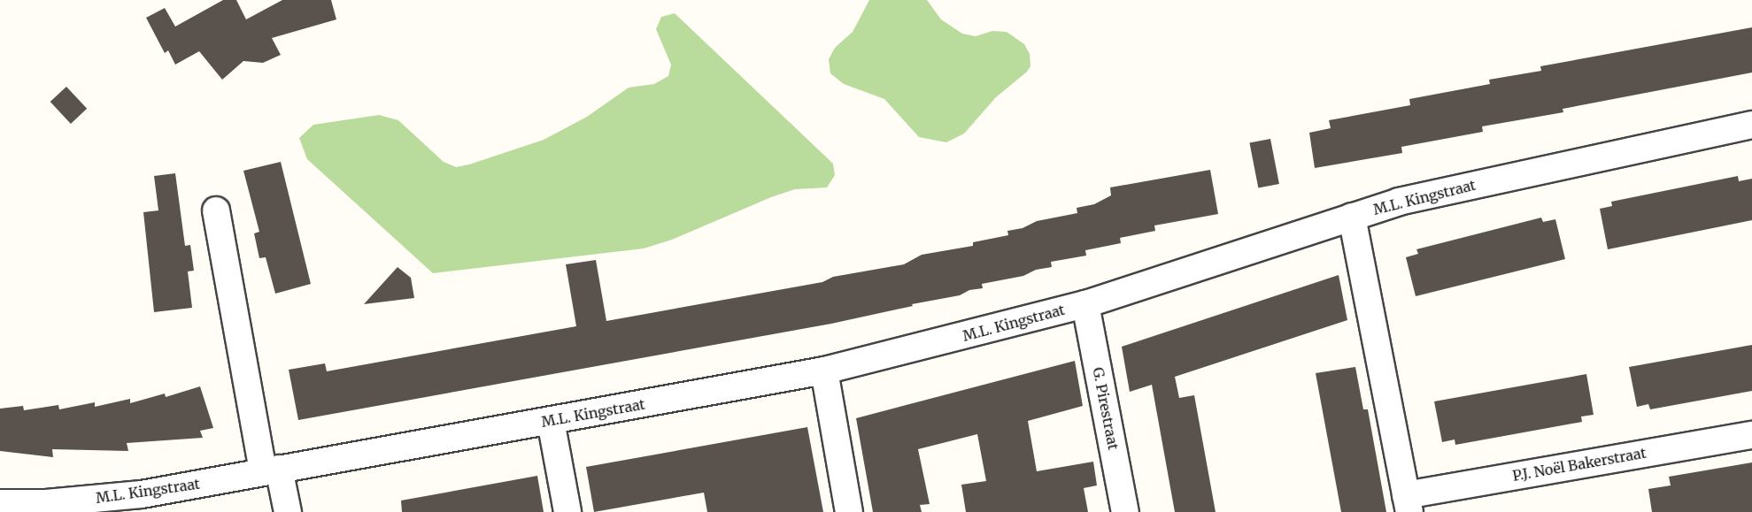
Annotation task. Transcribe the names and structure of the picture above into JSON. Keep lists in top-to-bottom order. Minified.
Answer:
{"streets":{"street":["M.L. Kingstraat","G. Pirestraat","P.J. Noël Bakerstraat"]},"crossings":[["M.L. Kingstraat","G. Pirestraat"],["M.L. Kingstraat","P.J. Noël Bakerstraat"]]}
